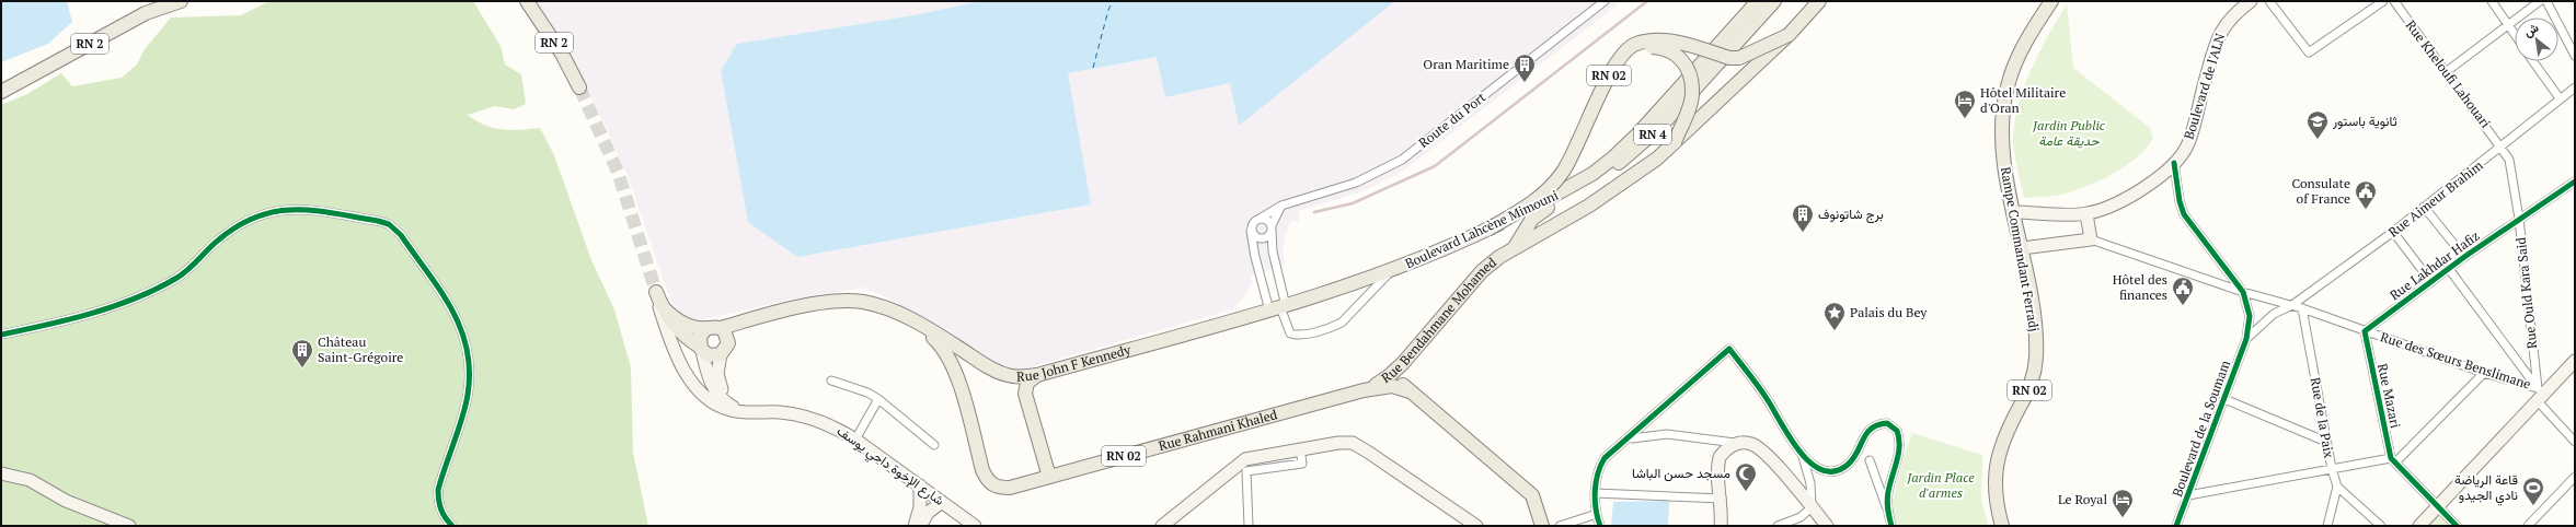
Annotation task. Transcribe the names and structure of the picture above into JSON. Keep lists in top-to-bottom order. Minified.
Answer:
{"streets":{"main road":["RN 2","RN 02","Boulevard de l'ALN","RN 4","Boulevard Lahcène Mimouni","Rampe Commandant Ferradj","Rue Bendahmane Mohamed","Rue des Sœurs Benslimane","Rue John F Kennedy","Rue Rahmani Khaled","شارع الإخوة داحي يوسف"],"street":["Rue Kheloufi Lahouari","Route du Port","Rue Aimeur Brahim","Rue Lakhdar Hafiz","Rue Ould Kara Said","Rue Mazari","Rue de la Paix","Boulevard de la Soumam"]},"crossings":[["Rue Kheloufi Lahouari","Rue Aimeur Brahim"],["Rue Kheloufi Lahouari","Rue Ould Kara Said"],["RN 02","Boulevard Lahcène Mimouni"],["RN 02","Rue Bendahmane Mohamed"],["Boulevard de l'ALN","Rampe Commandant Ferradj"],["Rue Aimeur Brahim","Rue Ould Kara Said"],["Rue Aimeur Brahim","Rue des Sœurs Benslimane"],["Rue Aimeur Brahim","Boulevard de la Soumam"],["Boulevard Lahcène Mimouni","Rue Bendahmane Mohamed"],["Boulevard Lahcène Mimouni","Rue John F Kennedy"],["Rampe Commandant Ferradj","Rue des Sœurs Benslimane"],["Rue Lakhdar Hafiz","Rue Ould Kara Said"],["Rue Lakhdar Hafiz","Rue des Sœurs Benslimane"],["Rue Lakhdar Hafiz","Rue Mazari"],["Rue Ould Kara Said","Rue des Sœurs Benslimane"],["Rue Bendahmane Mohamed","Rue Rahmani Khaled"],["Rue des Sœurs Benslimane","Rue Mazari"],["Rue des Sœurs Benslimane","Rue de la Paix"],["Rue des Sœurs Benslimane","Boulevard de la Soumam"],["Rue John F Kennedy","Rue Rahmani Khaled"],["Rue John F Kennedy","شارع الإخوة داحي يوسف"]],"parks":["Jardin Public حديقة عامة","Jardin Place d'armes"],"places":{"building":["Oran Maritime","برج شاتونوف","Château Saint-Grégoire"],"hotel":["Hôtel Militaire d'Oran","Le Royal"],"school or university":["ثانوية باستور"],"public building":["Consulate of France","Hôtel des finances"],"place":["Palais du Bey"],"mosque":["مسجد حسن الباشا"],"sports":["قاعة الرياضة نادي الجيدو"]},"north":"top left"}
